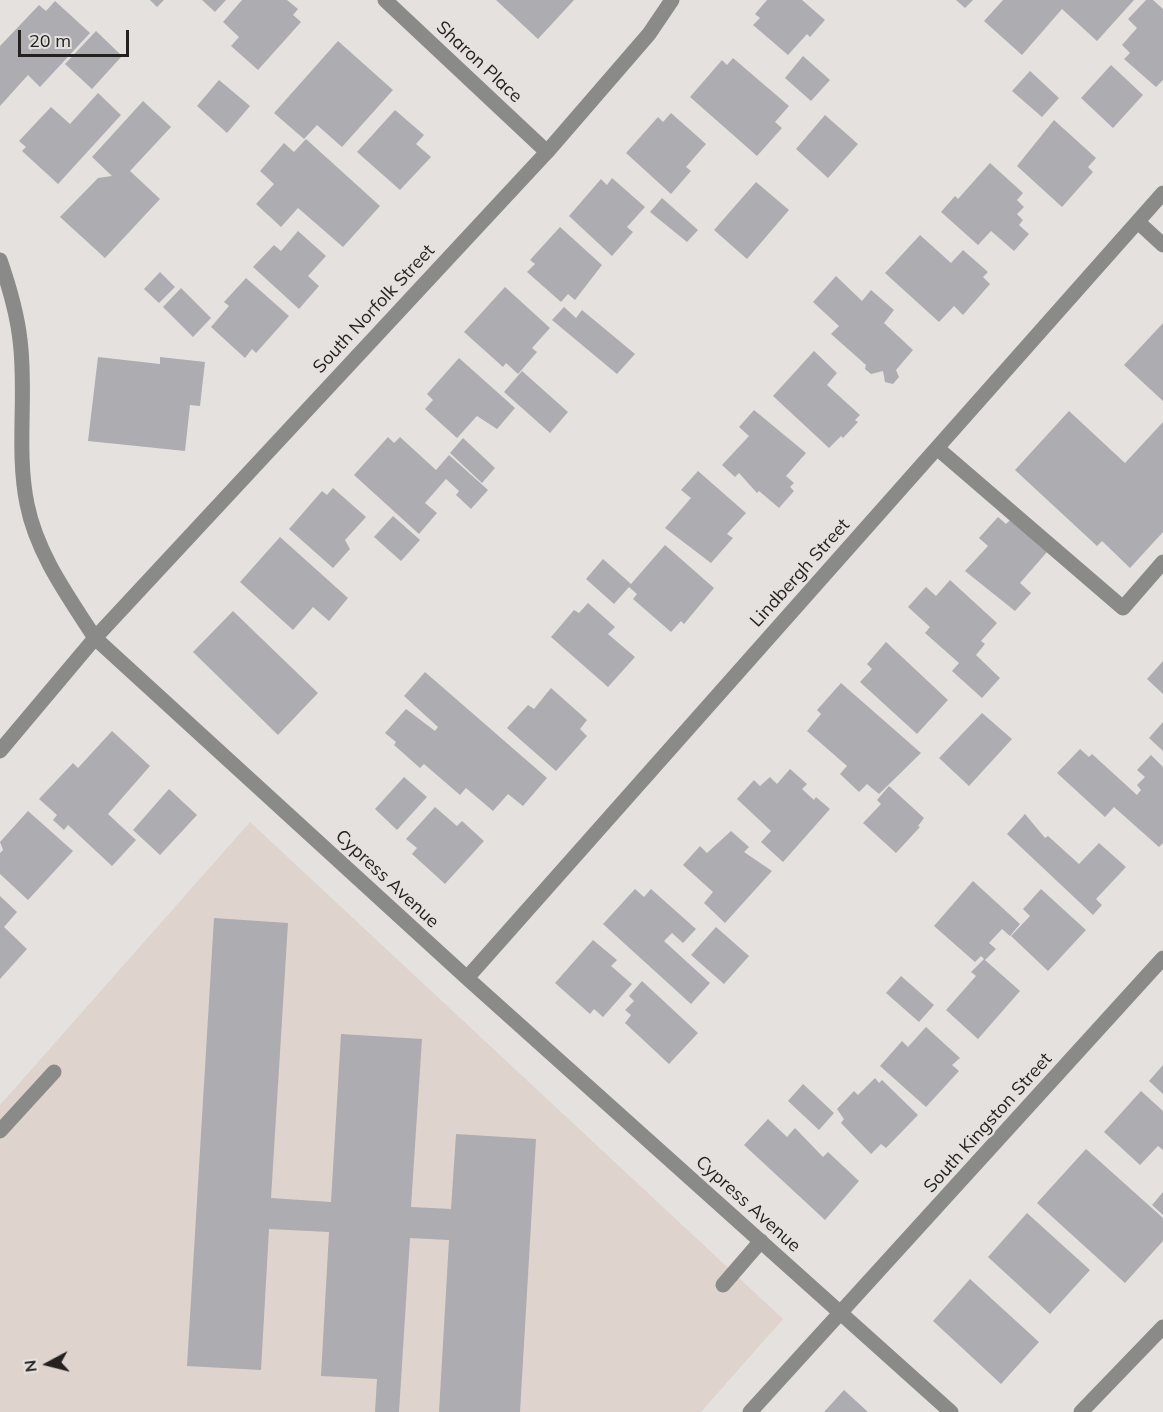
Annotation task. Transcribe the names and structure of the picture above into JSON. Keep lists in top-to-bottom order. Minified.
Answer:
{"streets":{"street":["Sharon Place","South Norfolk Street","Lindbergh Street","Cypress Avenue","South Kingston Street"]},"crossings":[["Sharon Place","South Norfolk Street"],["South Norfolk Street","Cypress Avenue"],["Lindbergh Street","Cypress Avenue"],["Cypress Avenue","South Kingston Street"]],"scale_bar":"20 m","north":"left"}
